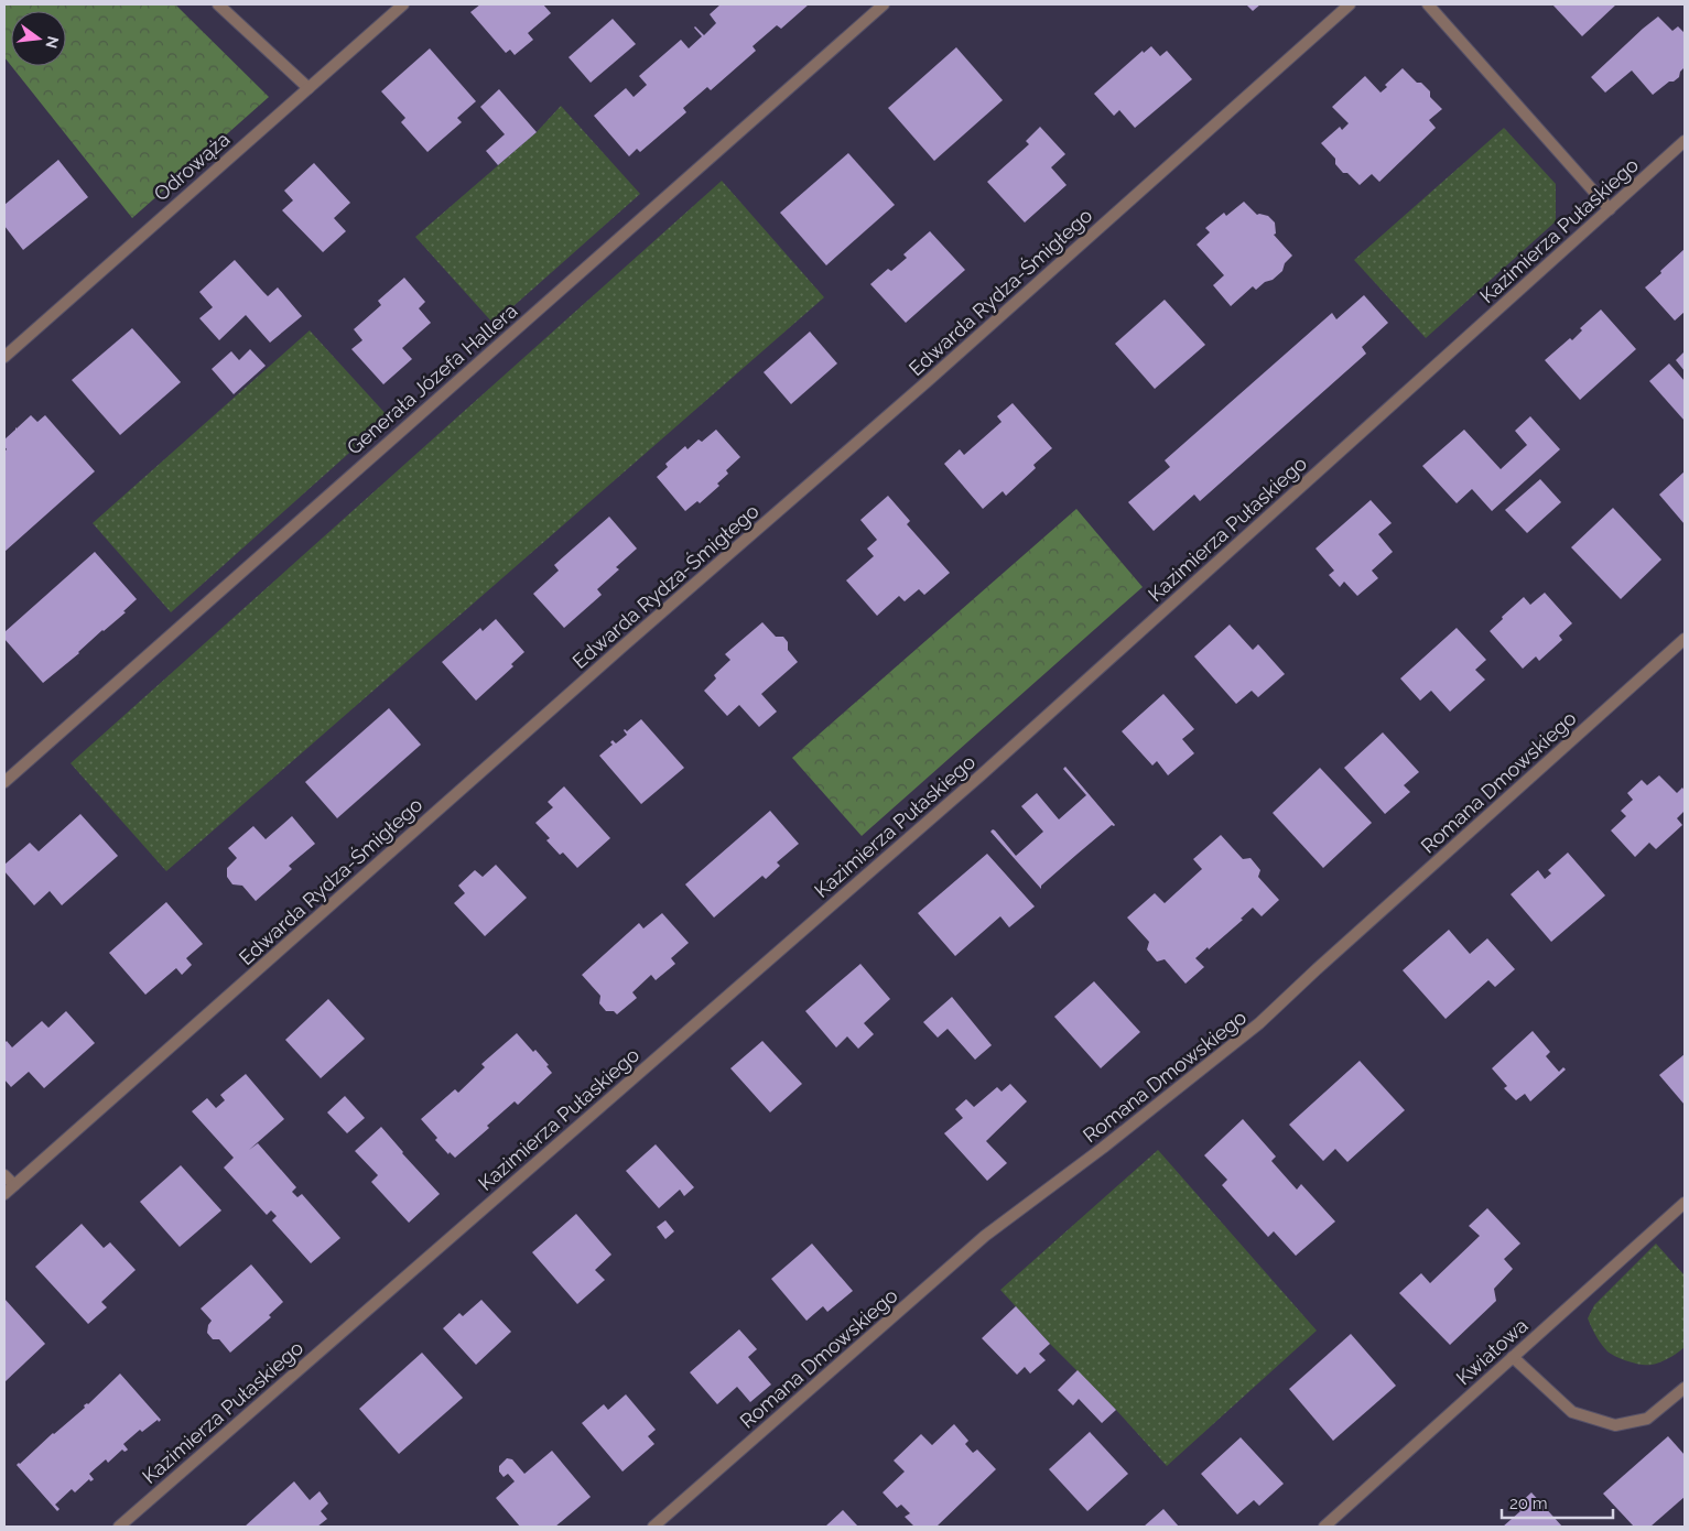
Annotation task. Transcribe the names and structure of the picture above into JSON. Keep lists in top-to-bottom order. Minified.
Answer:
{"streets":{"street":["Odrowąża","Kazimierza Pułaskiego","Edwarda Rydza-Śmigłego","Generała Józefa Hallera","Romana Dmowskiego","Kwiatowa"]},"scale_bar":"20 m","north":"right"}
